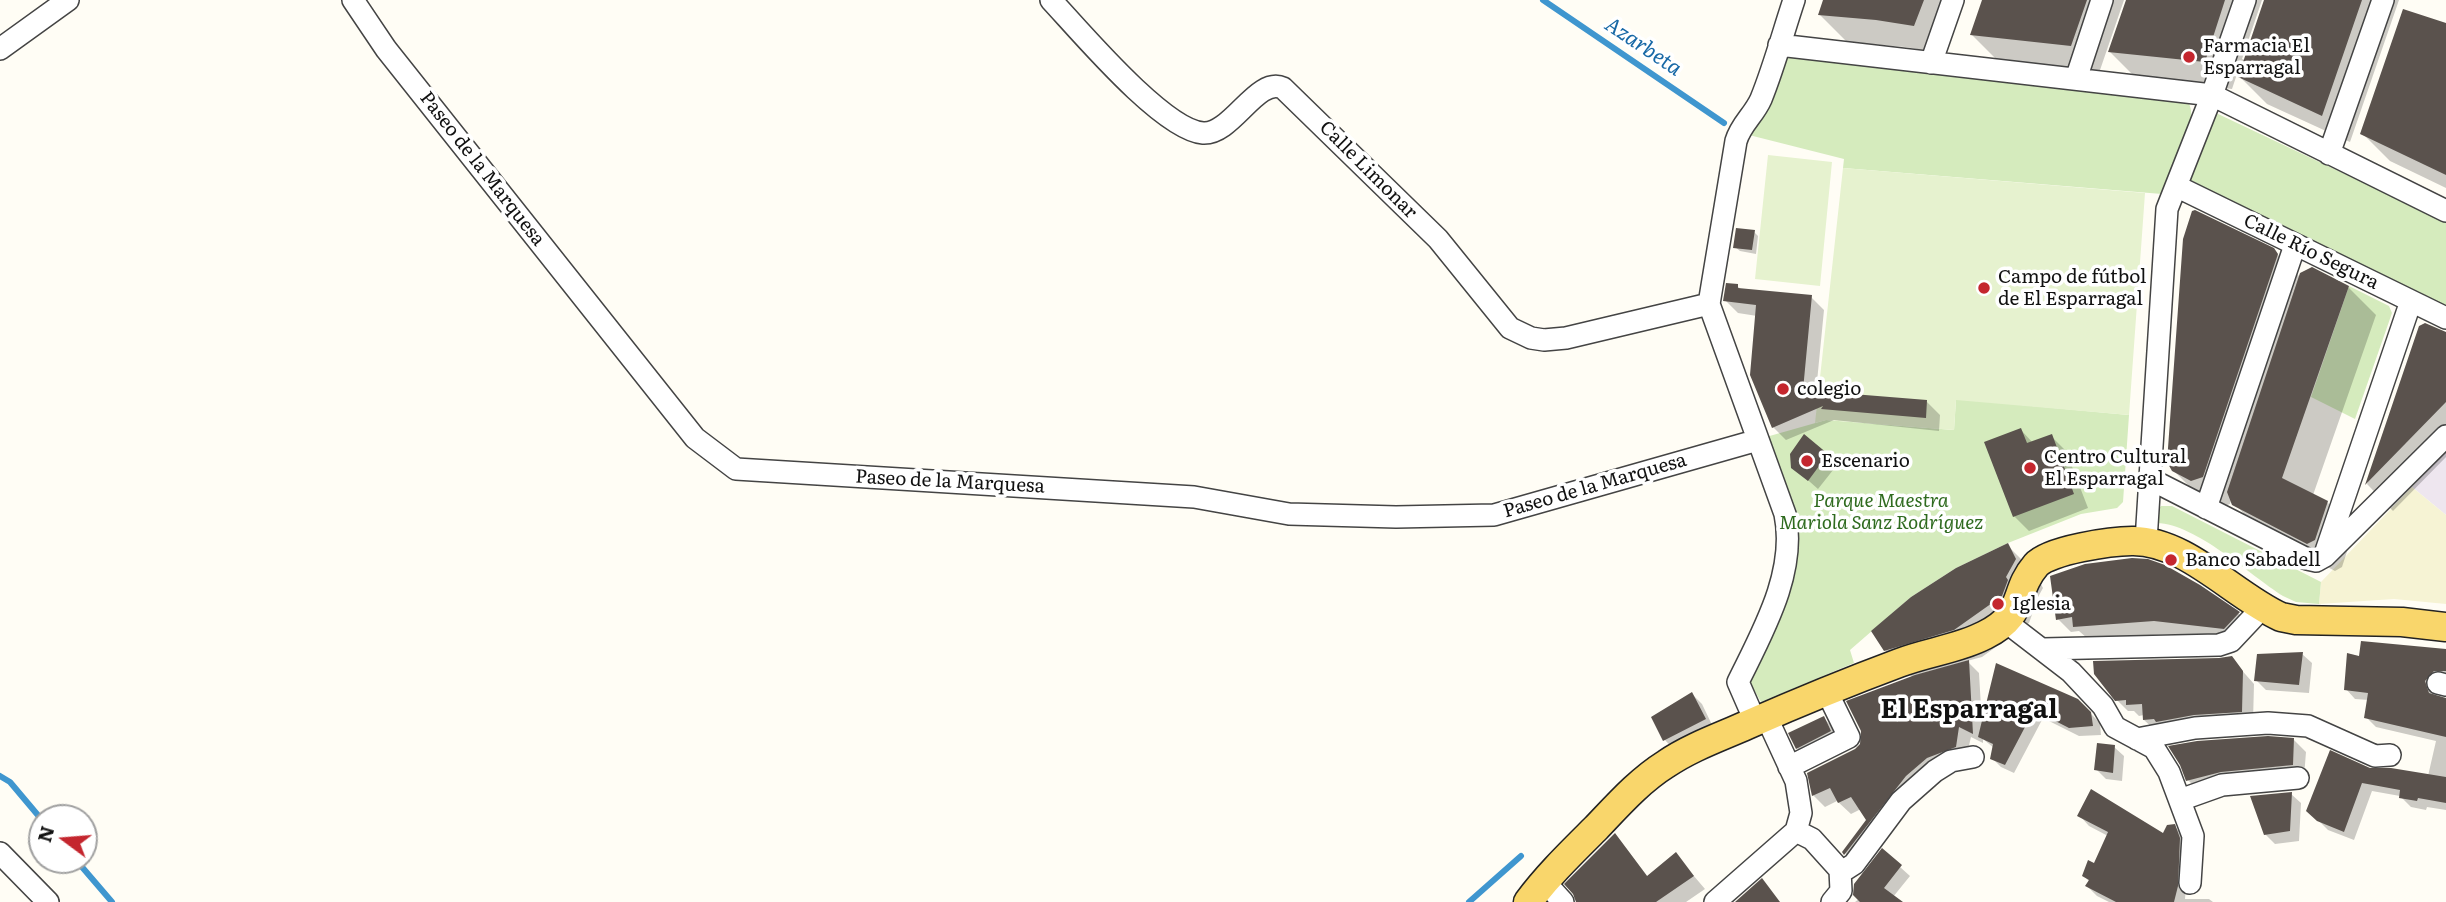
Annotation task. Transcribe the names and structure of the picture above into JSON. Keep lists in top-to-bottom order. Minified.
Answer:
{"streets":{"street":["Paseo de la Marquesa","Calle Limonar","Calle Río Segura"]},"districts":["El Esparragal"],"water":["Azarbeta"],"parks":["Parque Maestra Mariola Sanz Rodríguez"],"places":["Farmacia El Esparragal","Campo de fútbol de El Esparragal","colegio","Escenario","Centro Cultural El Esparragal","Banco Sabadell","Iglesia"],"north":"left"}
